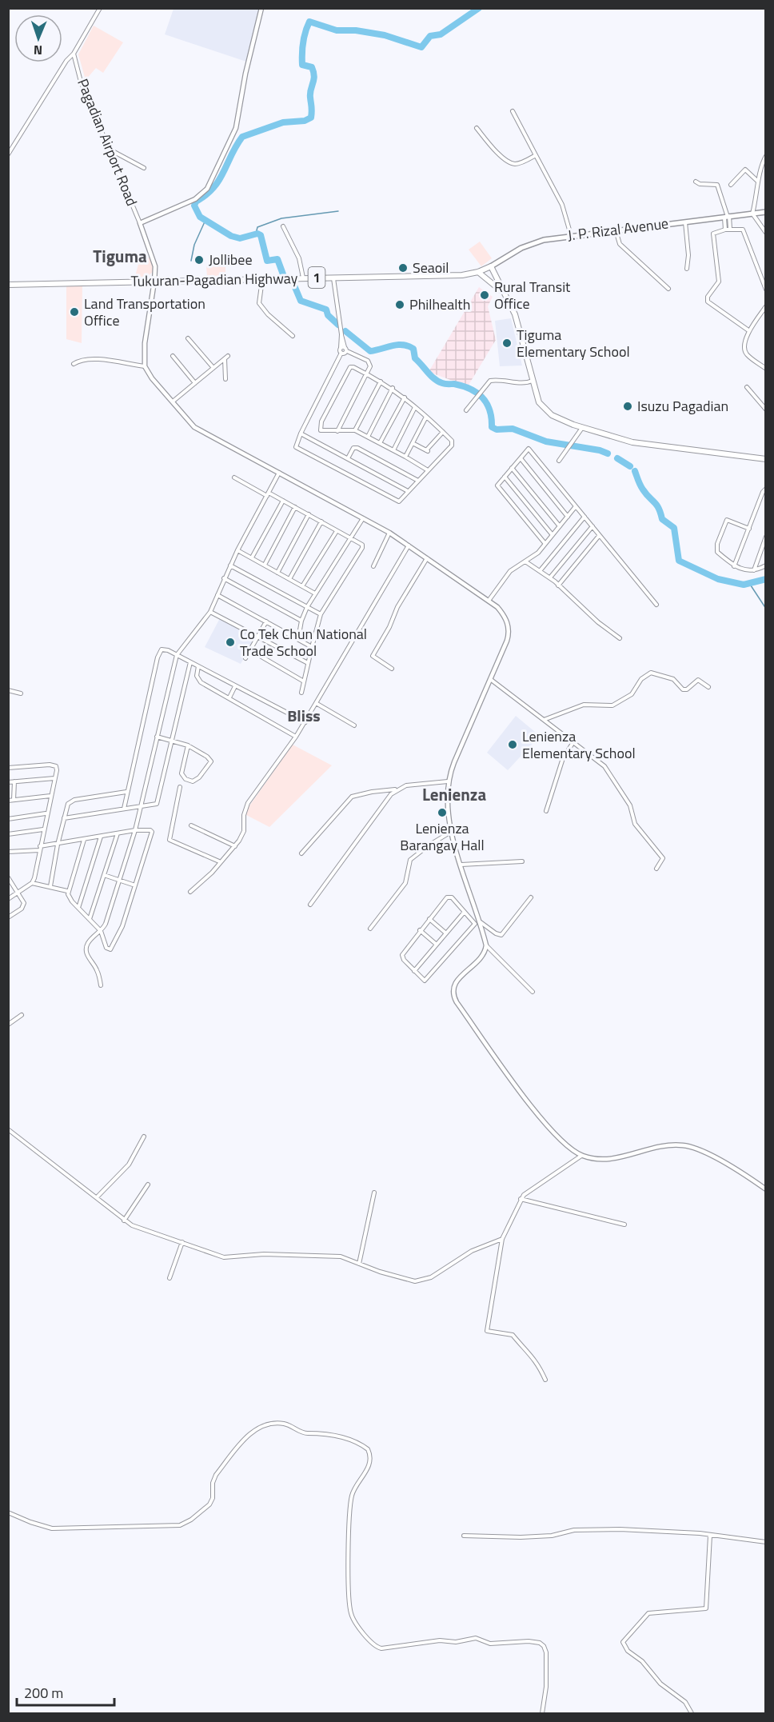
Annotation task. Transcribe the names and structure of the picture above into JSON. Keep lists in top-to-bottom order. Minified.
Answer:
{"streets":{"highway":["J. P. Rizal Avenue","1","Tukuran-Pagadian Highway"],"street":["Pagadian Airport Road"]},"crossings":[["Pagadian Airport Road","Tukuran-Pagadian Highway"],["J. P. Rizal Avenue","Tukuran-Pagadian Highway"]],"districts":["Tiguma","Bliss","Lenienza"],"places":["Jollibee","Seaoil","Rural Transit Office","Philhealth","Land Transportation Office","Tiguma Elementary School","Isuzu Pagadian","Co Tek Chun National Trade School","Lenienza Elementary School","Lenienza Barangay Hall"],"scale_bar":"200 m","north":"bottom"}
